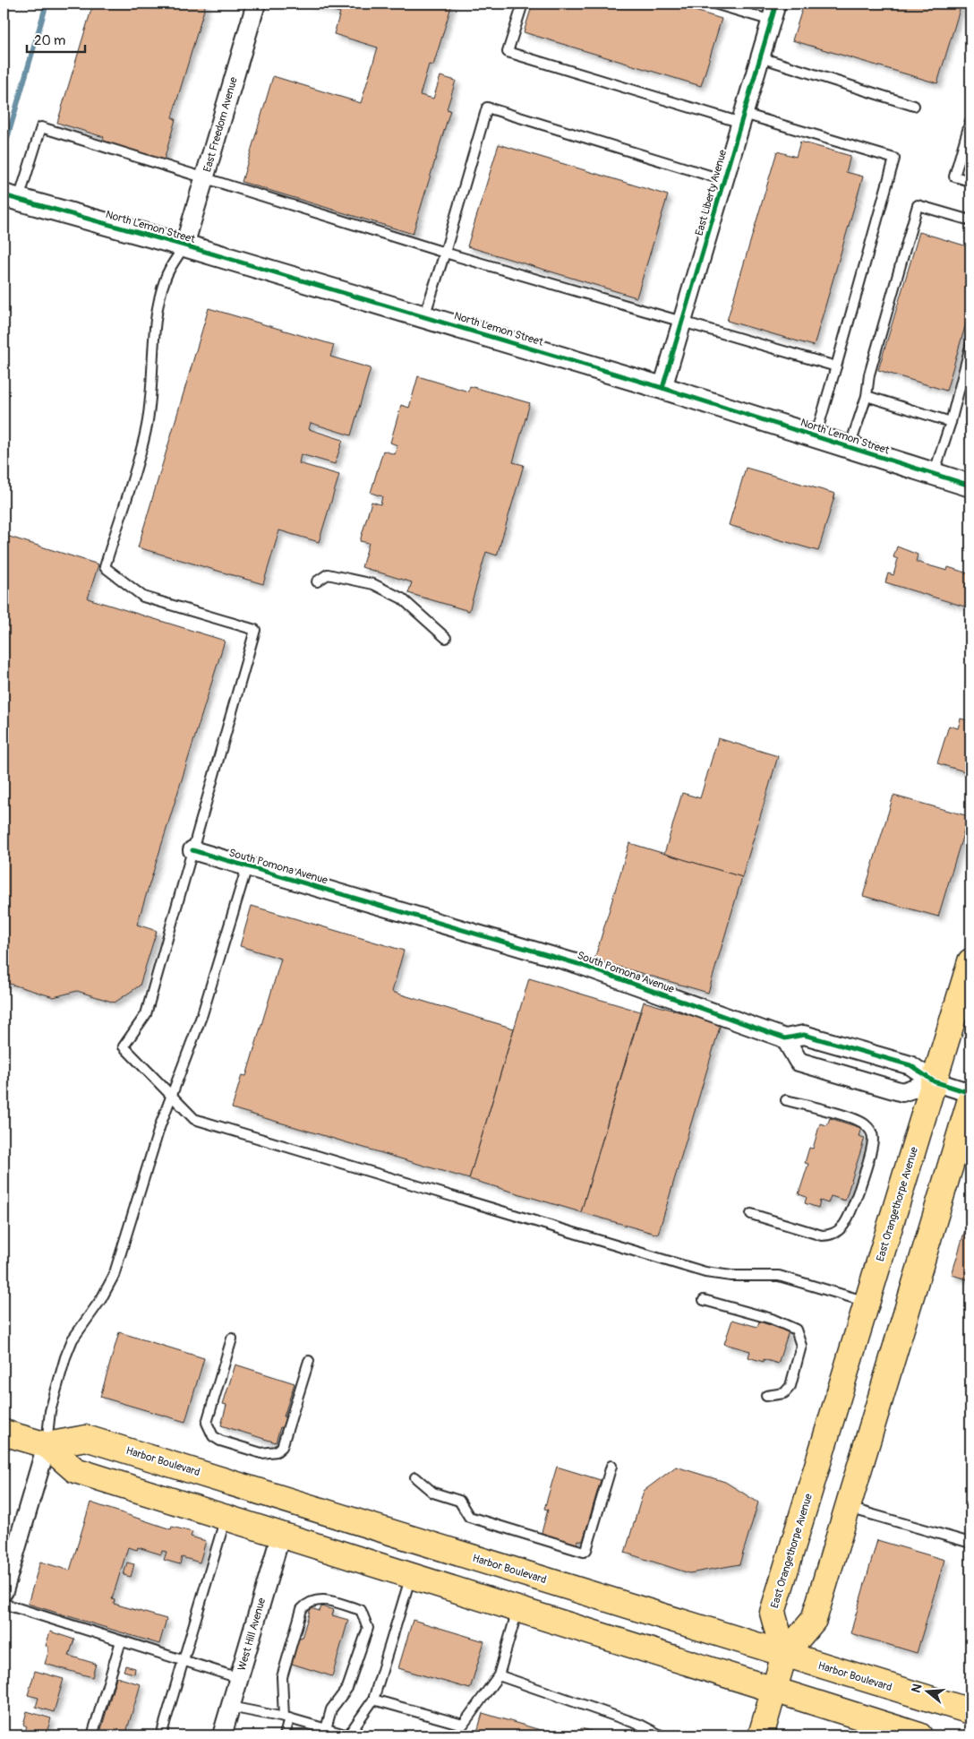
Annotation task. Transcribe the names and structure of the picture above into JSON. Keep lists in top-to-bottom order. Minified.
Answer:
{"streets":{"main road":["East Orangethorpe Avenue","Harbor Boulevard"],"street":["East Freedom Avenue","East Liberty Avenue","North Lemon Street","South Pomona Avenue","West Hill Avenue"]},"crossings":[["East Freedom Avenue","North Lemon Street"],["East Liberty Avenue","North Lemon Street"],["South Pomona Avenue","East Orangethorpe Avenue"],["East Orangethorpe Avenue","Harbor Boulevard"],["Harbor Boulevard","West Hill Avenue"]],"scale_bar":"20 m","north":"left"}
